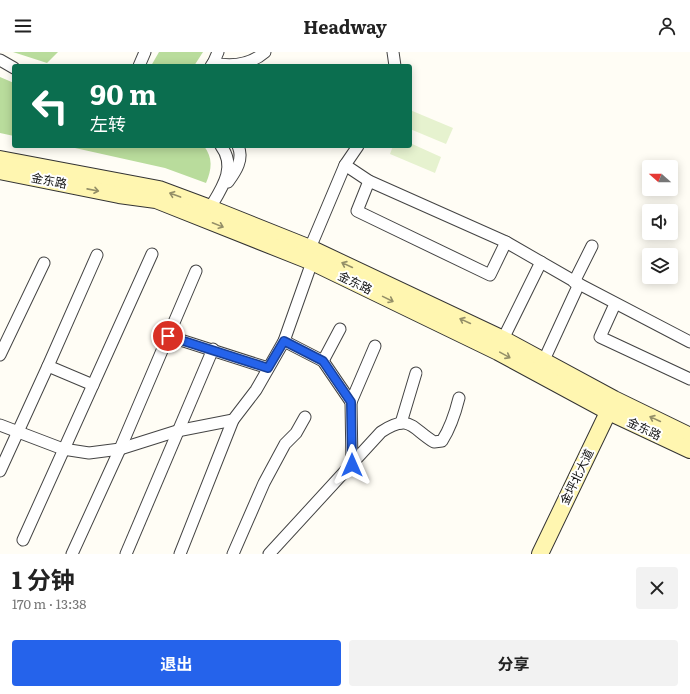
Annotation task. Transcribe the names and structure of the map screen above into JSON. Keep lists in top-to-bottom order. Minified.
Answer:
{"streets":{"main road":["金东路","金坪北大道"]},"crossings":[["金东路","金坪北大道"]],"north":"left","page":{"header":"Headway","turn":["90 m","左转"],"heading":["1 分钟","170 m · 13:38"],"buttons":["退出","分享"]}}
